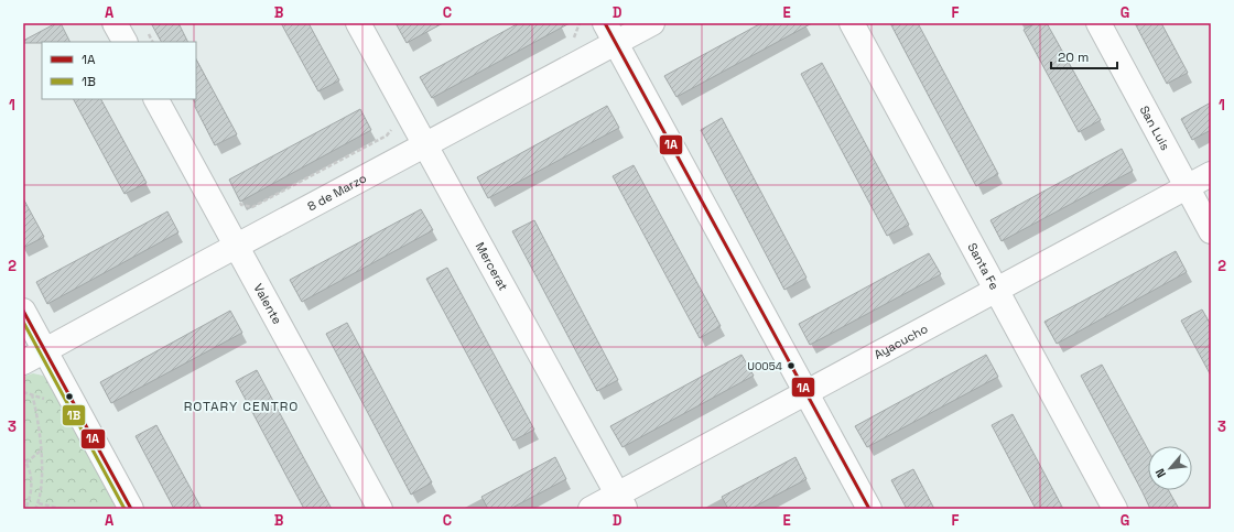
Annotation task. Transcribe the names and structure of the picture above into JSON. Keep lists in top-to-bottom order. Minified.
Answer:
{"streets":{"street":["San Luis","8 de Marzo","Mercerat","Santa Fe","Valente","Ayacucho"]},"crossings":[["San Luis","Ayacucho"],["8 de Marzo","Mercerat"],["8 de Marzo","Valente"],["Mercerat","Ayacucho"],["Santa Fe","Ayacucho"]],"districts":["ROTARY CENTRO"],"places":["U0054"],"lines":["transit line 1A","transit line 1B"],"legend":["1A","1B"],"scale_bar":"20 m","north":"bottom left","grid":{"columns":["A","B","C","D","E","F","G"],"rows":["1","2","3"]}}
